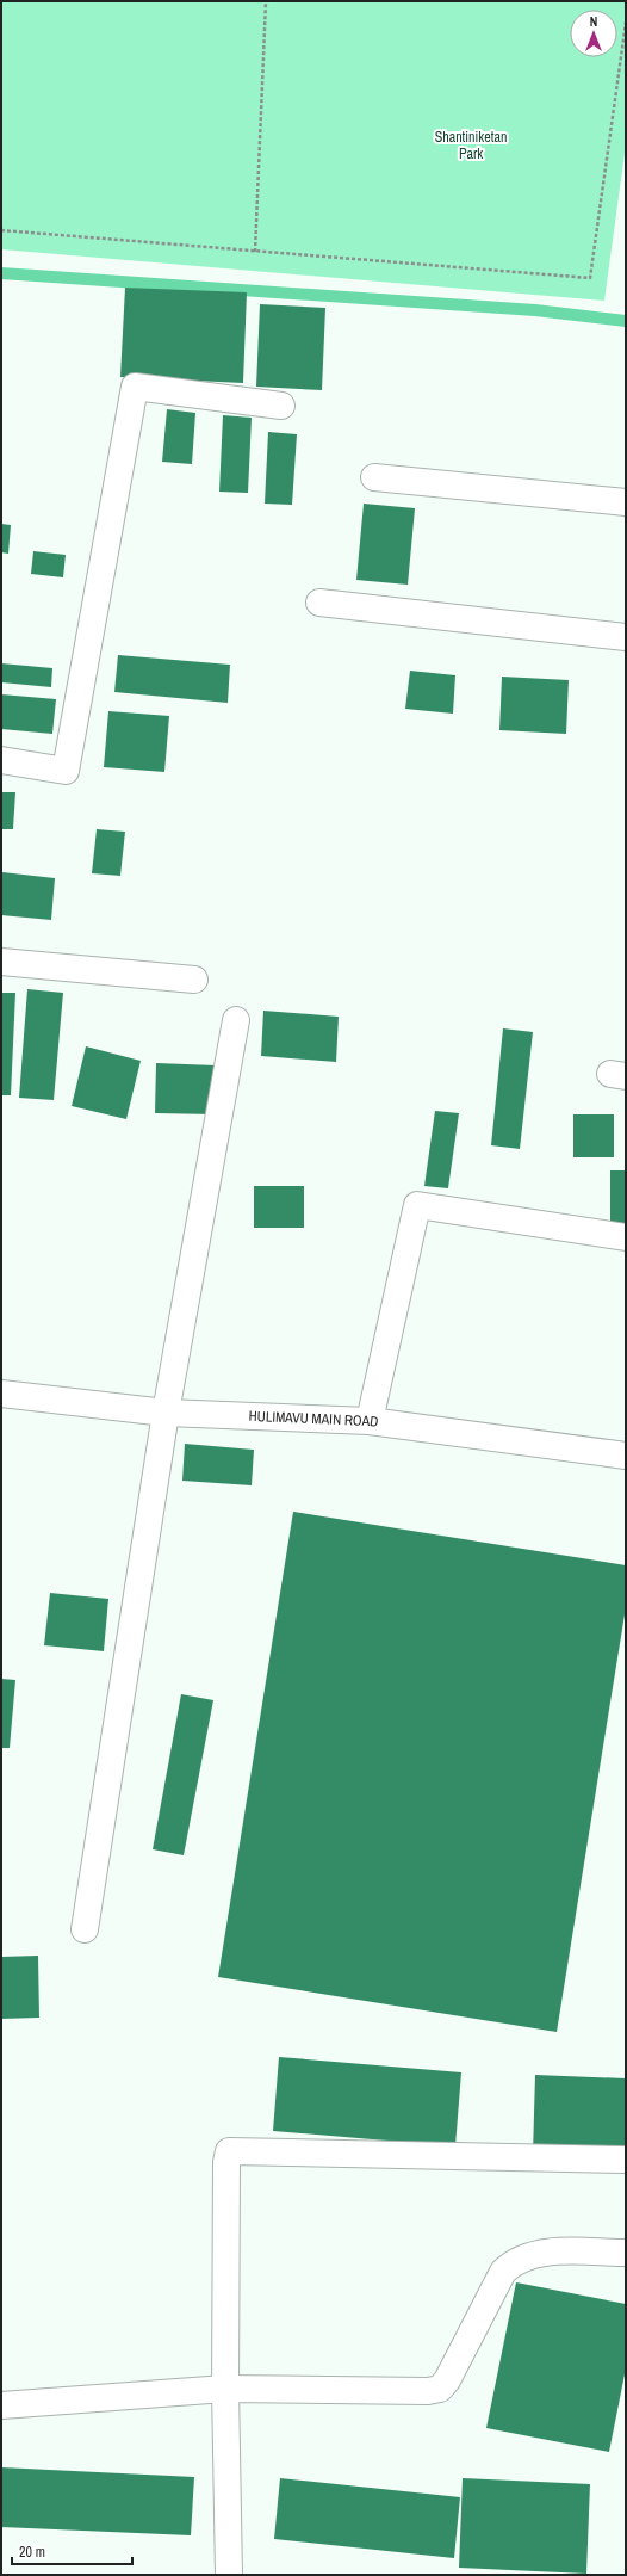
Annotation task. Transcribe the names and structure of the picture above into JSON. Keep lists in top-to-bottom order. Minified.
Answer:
{"streets":{"street":["HULIMAVU MAIN ROAD"]},"parks":["Shantiniketan Park"],"scale_bar":"20 m","north":"top"}
